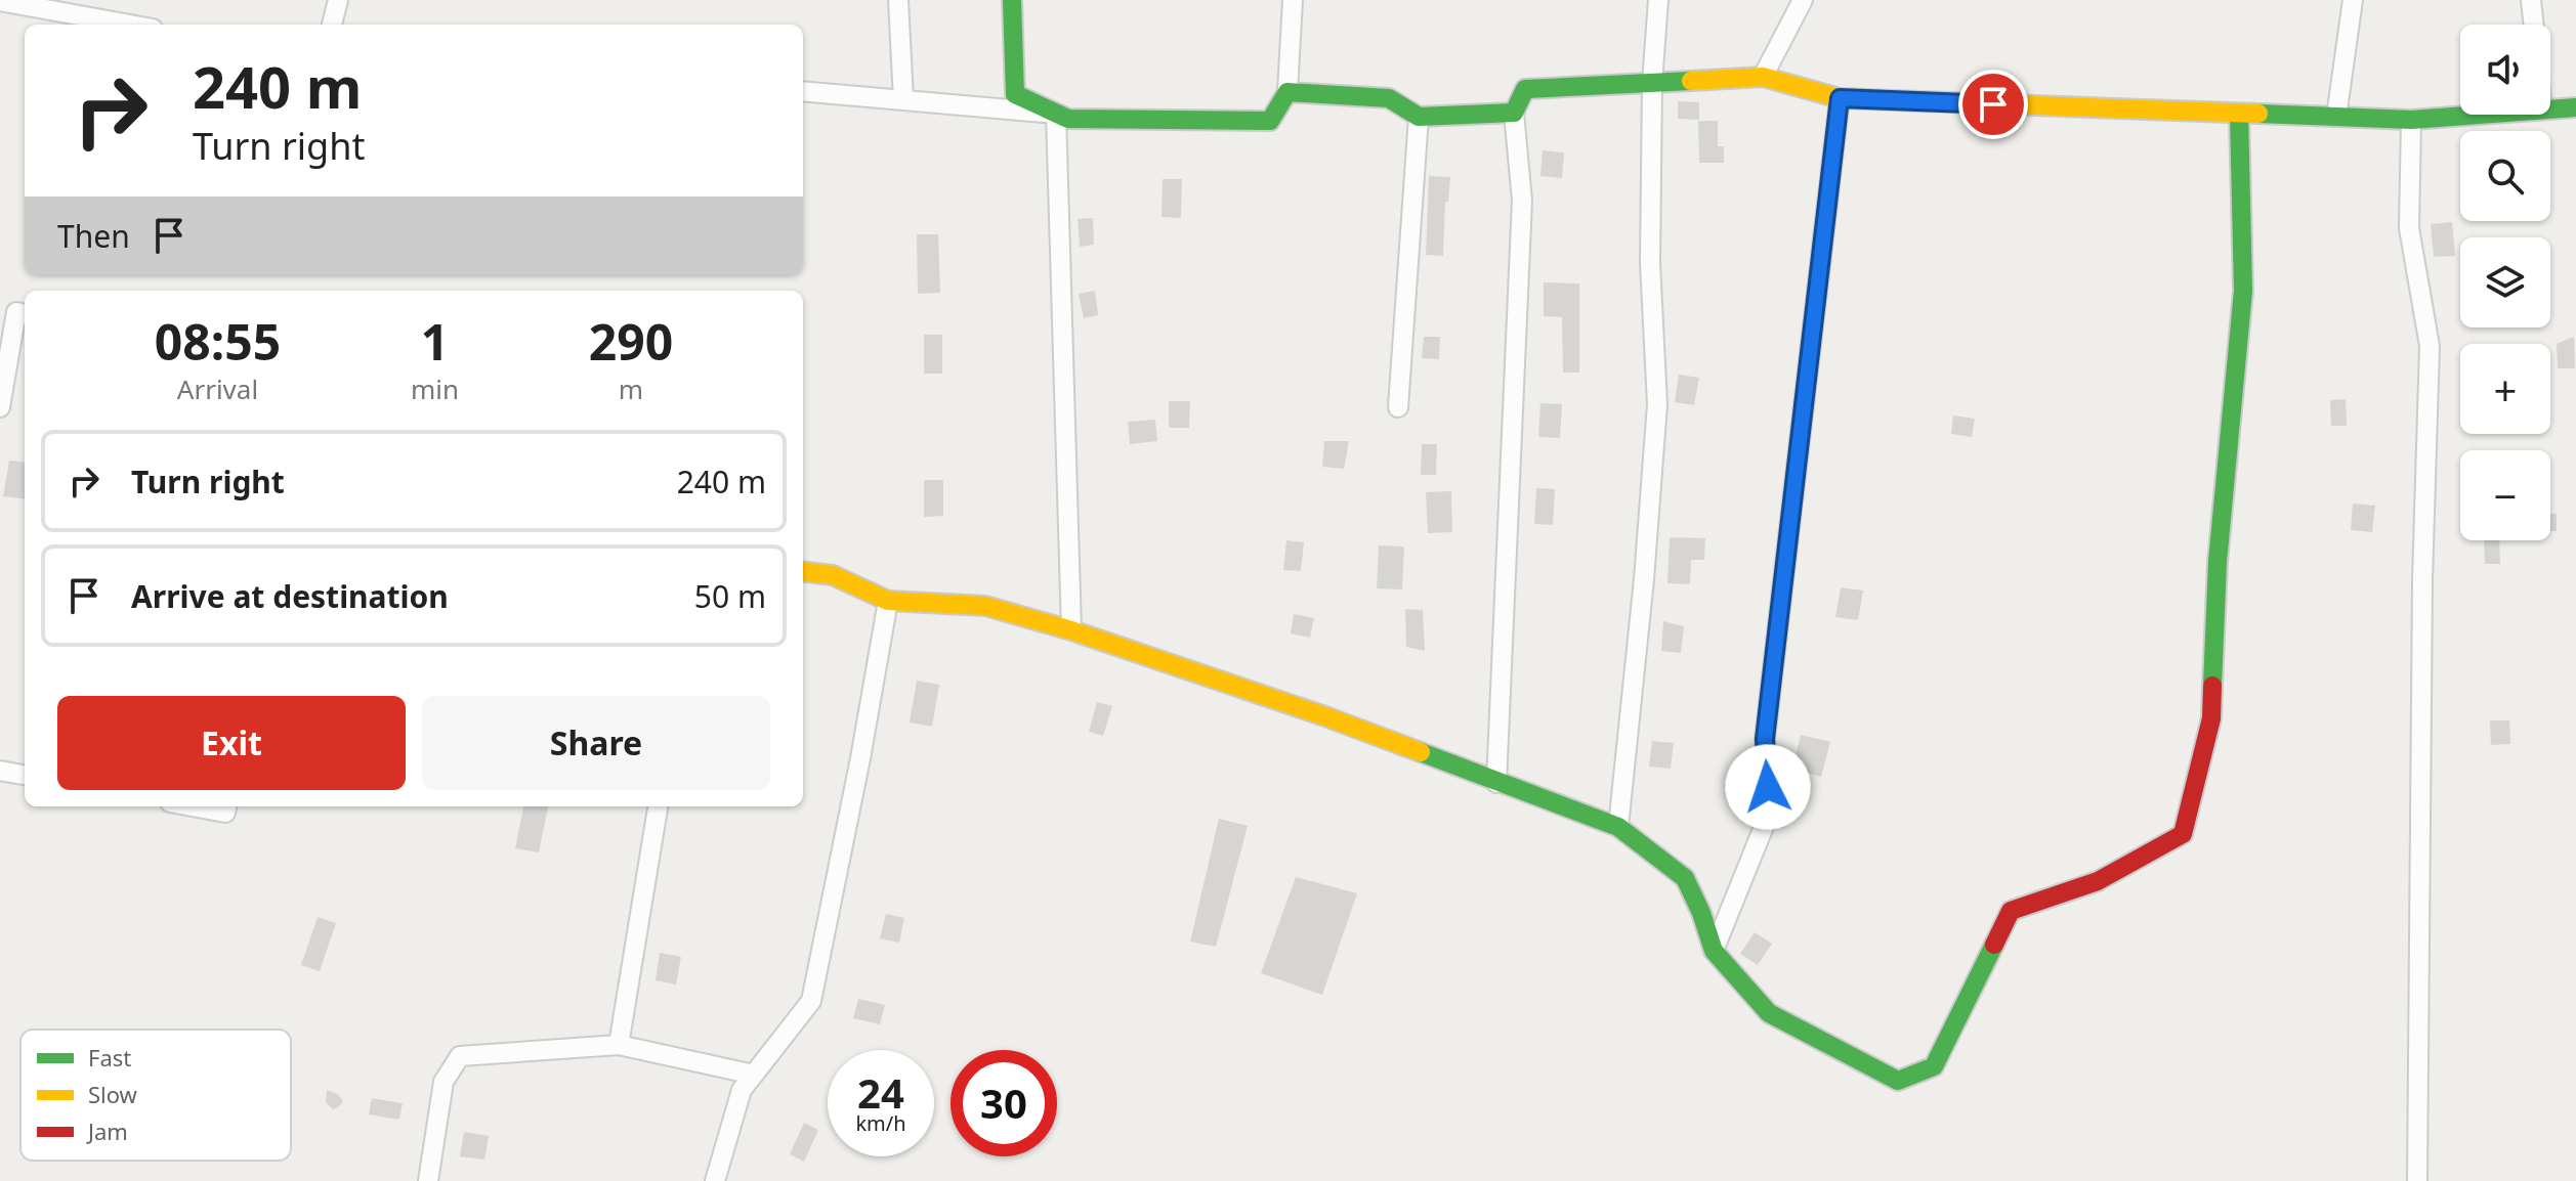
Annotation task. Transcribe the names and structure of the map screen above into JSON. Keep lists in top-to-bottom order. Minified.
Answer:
{"legend":["Fast","Slow","Jam"],"page":{"map_buttons":["+","−"],"turn":["240 m","Turn right"],"then":"Then","eta":["08:55","Arrival","1","min","290","m"],"list":[{"name":"Turn right","value":"240 m"},{"name":"Arrive at destination","value":"50 m"}],"buttons":["Exit","Share"],"speed":"24 km/h","limit":"30"}}
